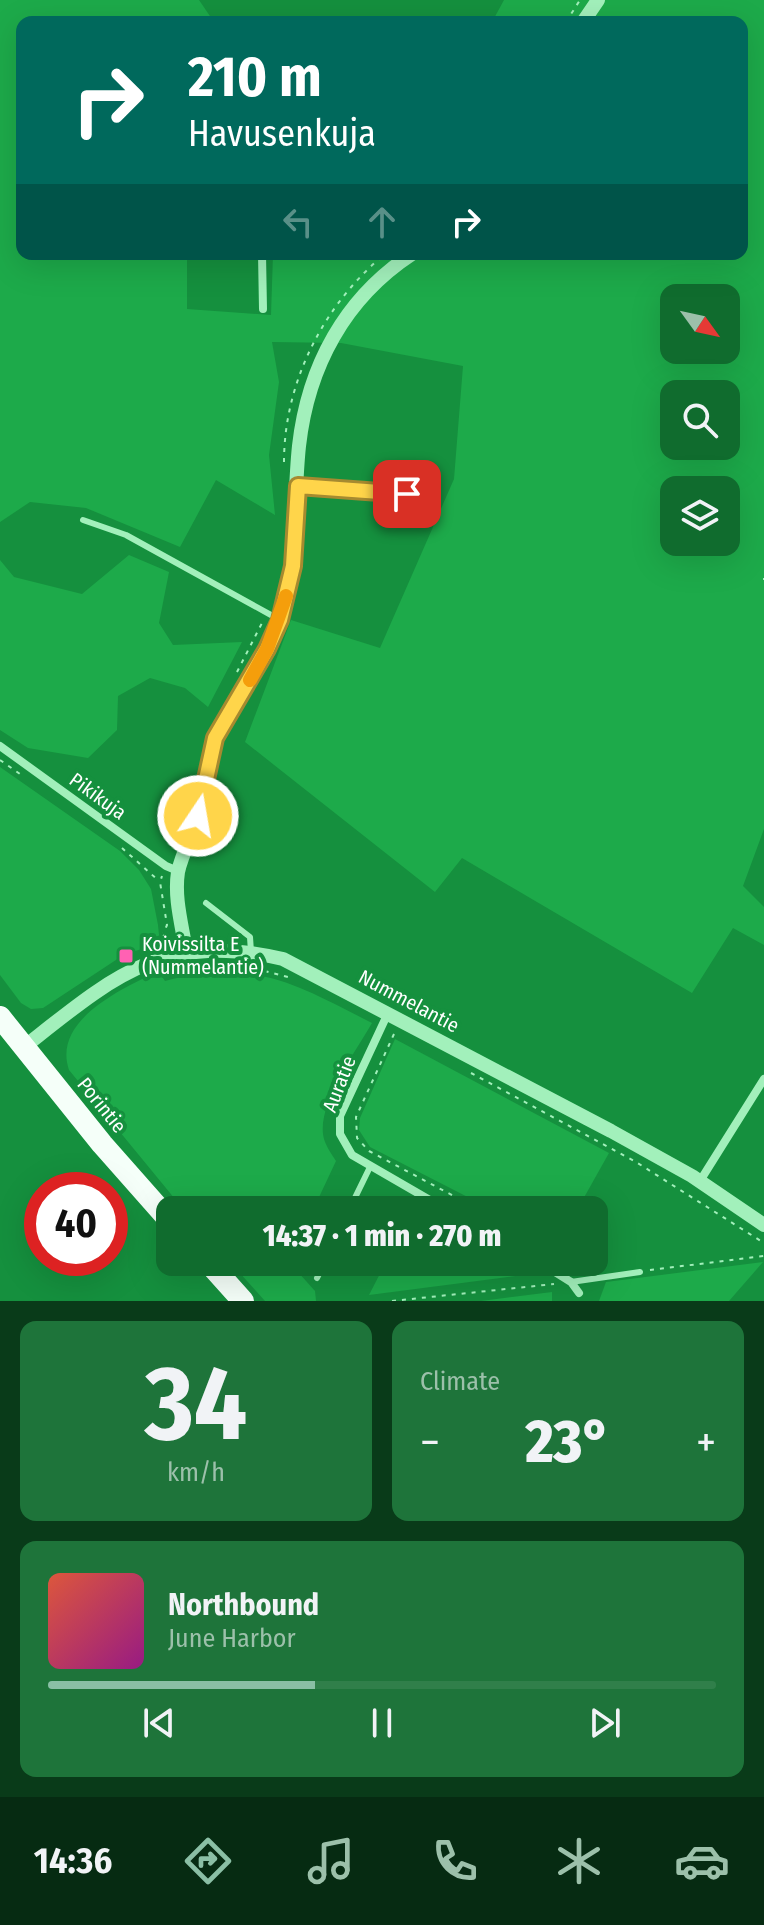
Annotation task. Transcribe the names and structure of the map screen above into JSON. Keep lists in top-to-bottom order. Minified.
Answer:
{"streets":{"highway":["Porintie"],"street":["Pikikuja","Nummelantie","Auratie"]},"crossings":[["Nummelantie","Auratie"],["Nummelantie","Porintie"]],"places":{"transit":["Koivissilta E (Nummelantie)"]},"north":"bottom right","page":{"turn":["210 m","Havusenkuja"],"limit":"40","trip":"14:37 · 1 min · 270 m","tile":[["34","km/h"],"Climate"],"heat":["−","23°","+"],"song":["Northbound","June Harbor"],"tabs":"14:36"}}
